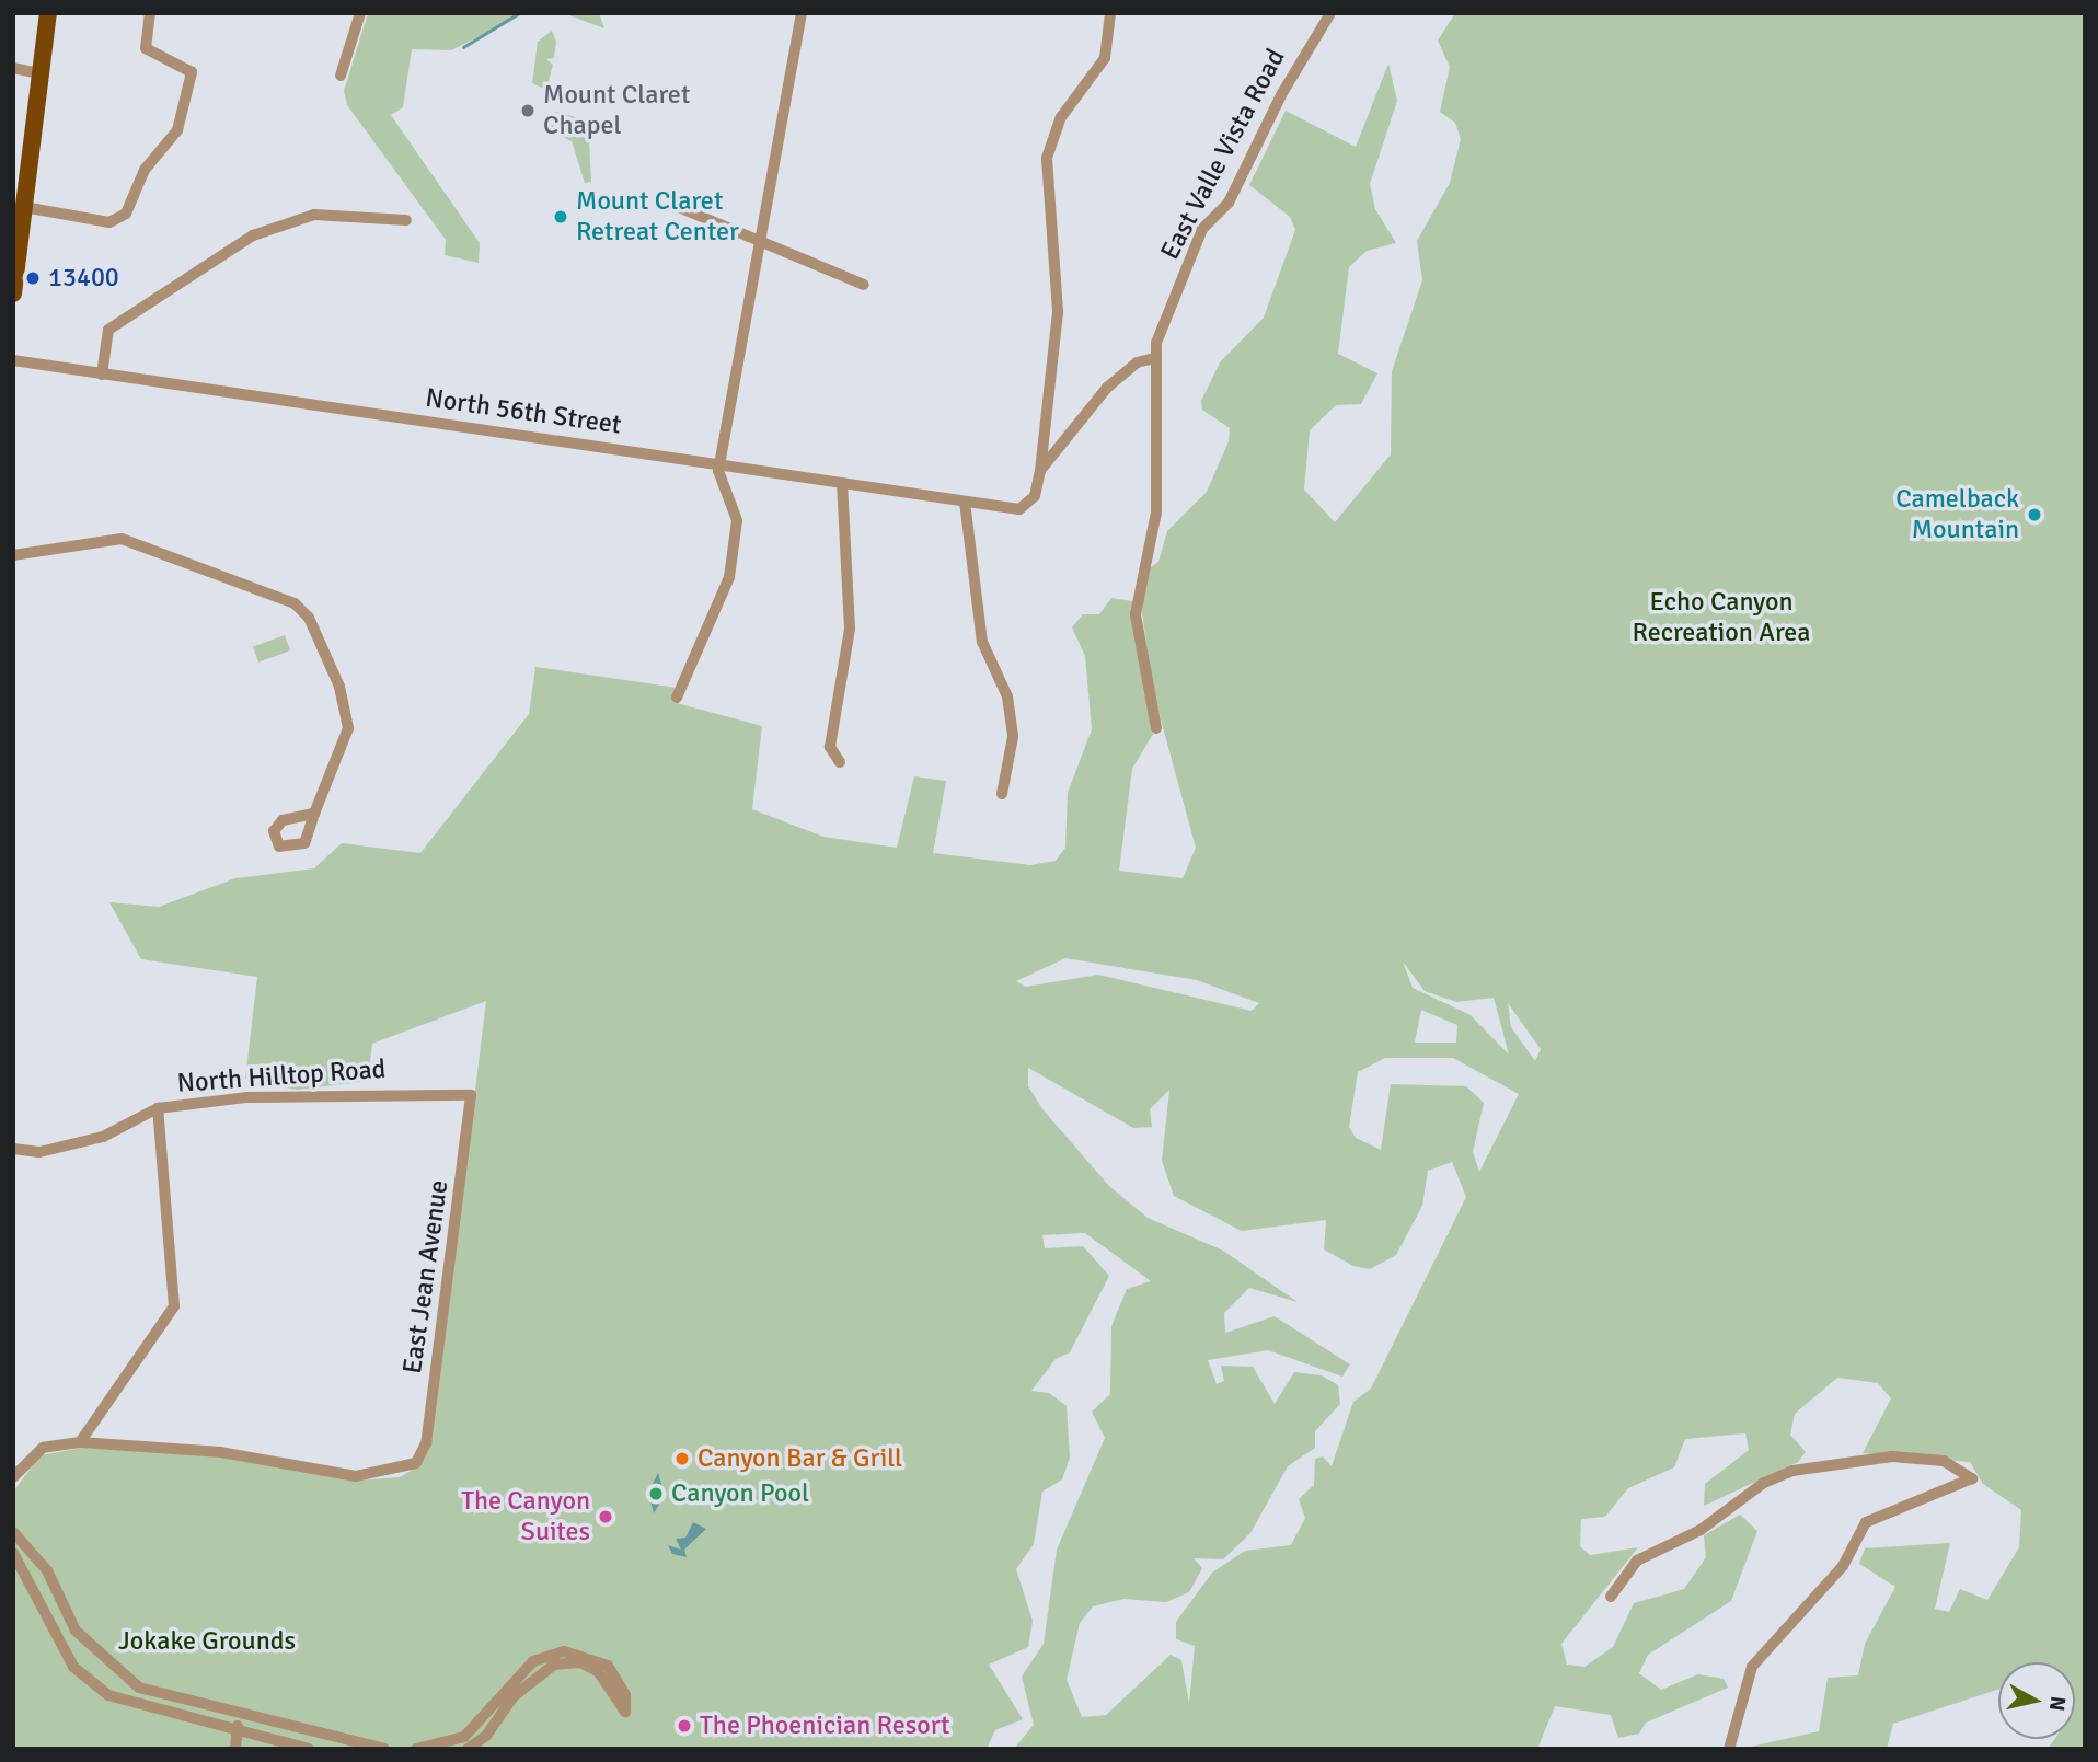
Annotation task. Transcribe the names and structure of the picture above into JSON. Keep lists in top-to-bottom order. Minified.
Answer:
{"streets":{"street":["East Valle Vista Road","North 56th Street","North Hilltop Road","East Jean Avenue"]},"crossings":[["North Hilltop Road","East Jean Avenue"]],"parks":["Echo Canyon Recreation Area","Jokake Grounds"],"places":["Mount Claret Chapel","Mount Claret Retreat Center","13400","Camelback Mountain","Canyon Bar & Grill","Canyon Pool","The Canyon Suites","The Phoenician Resort"],"north":"right"}
